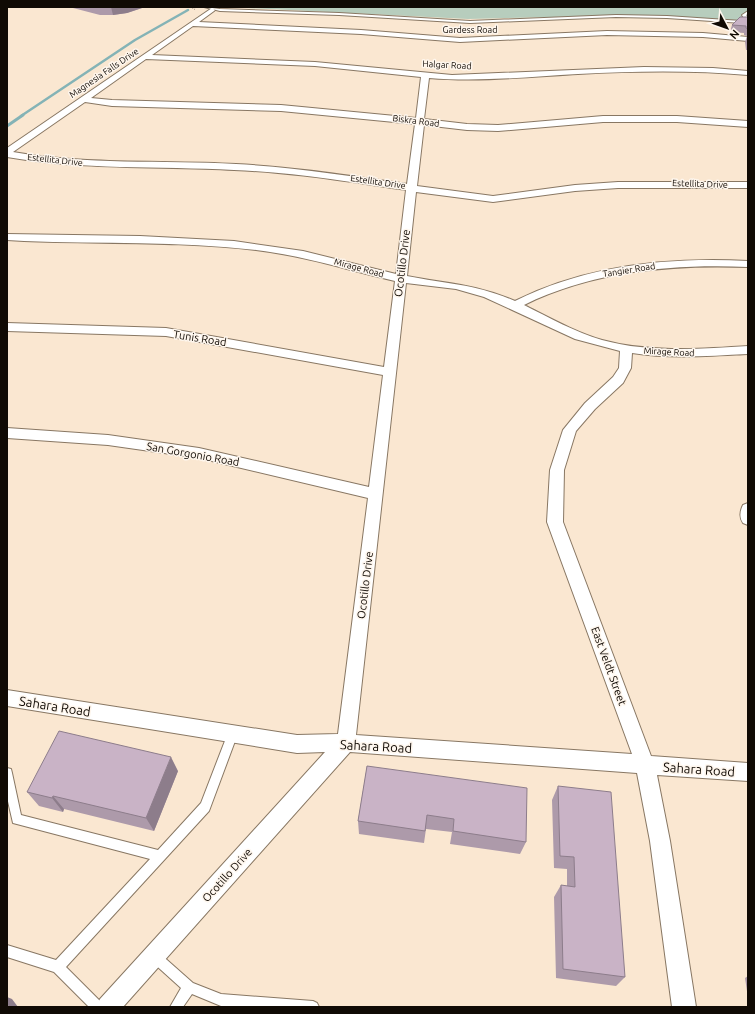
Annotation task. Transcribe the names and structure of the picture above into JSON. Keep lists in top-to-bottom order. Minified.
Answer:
{"streets":{"street":["Gardess Road","Halgar Road","Magnesia Falls Drive","Biskra Road","Estellita Drive","Ocotillo Drive","Mirage Road","Tangier Road","Tunis Road","San Gorgonio Road","East Veldt Street","Sahara Road"]},"crossings":[["Gardess Road","Magnesia Falls Drive"],["Halgar Road","Magnesia Falls Drive"],["Halgar Road","Ocotillo Drive"],["Magnesia Falls Drive","Biskra Road"],["Magnesia Falls Drive","Estellita Drive"],["Biskra Road","Ocotillo Drive"],["Estellita Drive","Ocotillo Drive"],["Ocotillo Drive","Mirage Road"],["Ocotillo Drive","Tunis Road"],["Ocotillo Drive","San Gorgonio Road"],["Ocotillo Drive","Sahara Road"],["Mirage Road","Tangier Road"],["Mirage Road","East Veldt Street"],["East Veldt Street","Sahara Road"]],"north":"bottom right"}
